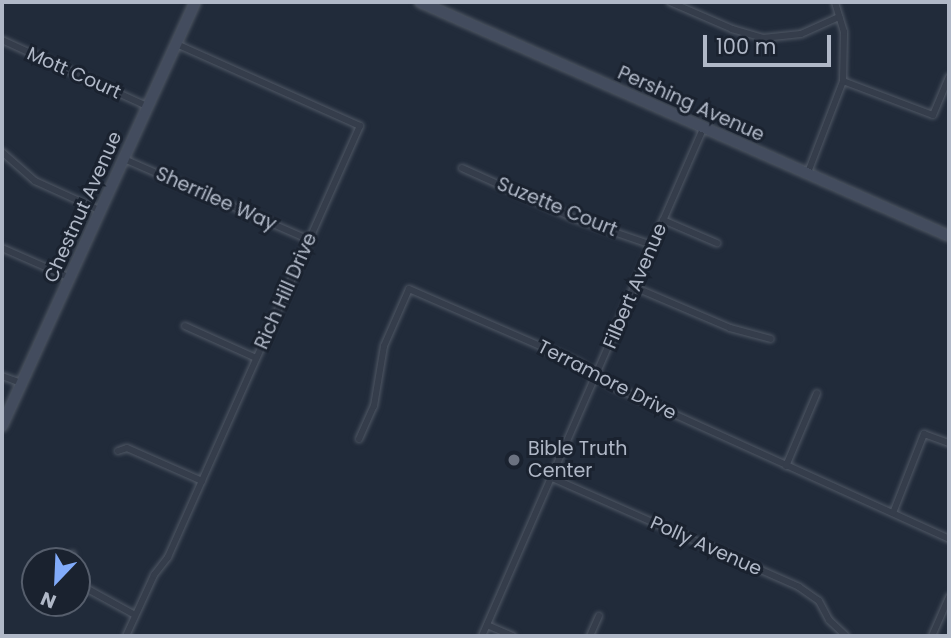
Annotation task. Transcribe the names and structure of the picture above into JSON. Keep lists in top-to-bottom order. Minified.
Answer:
{"streets":{"street":["Mott Court","Pershing Avenue","Sherrilee Way","Chestnut Avenue","Suzette Court","Filbert Avenue","Rich Hill Drive","Terramore Drive","Polly Avenue"]},"crossings":[["Mott Court","Chestnut Avenue"],["Pershing Avenue","Filbert Avenue"],["Sherrilee Way","Chestnut Avenue"],["Sherrilee Way","Rich Hill Drive"],["Chestnut Avenue","Rich Hill Drive"],["Suzette Court","Filbert Avenue"],["Filbert Avenue","Terramore Drive"],["Filbert Avenue","Polly Avenue"]],"places":["Bible Truth Center"],"scale_bar":"100 m","north":"bottom left"}
